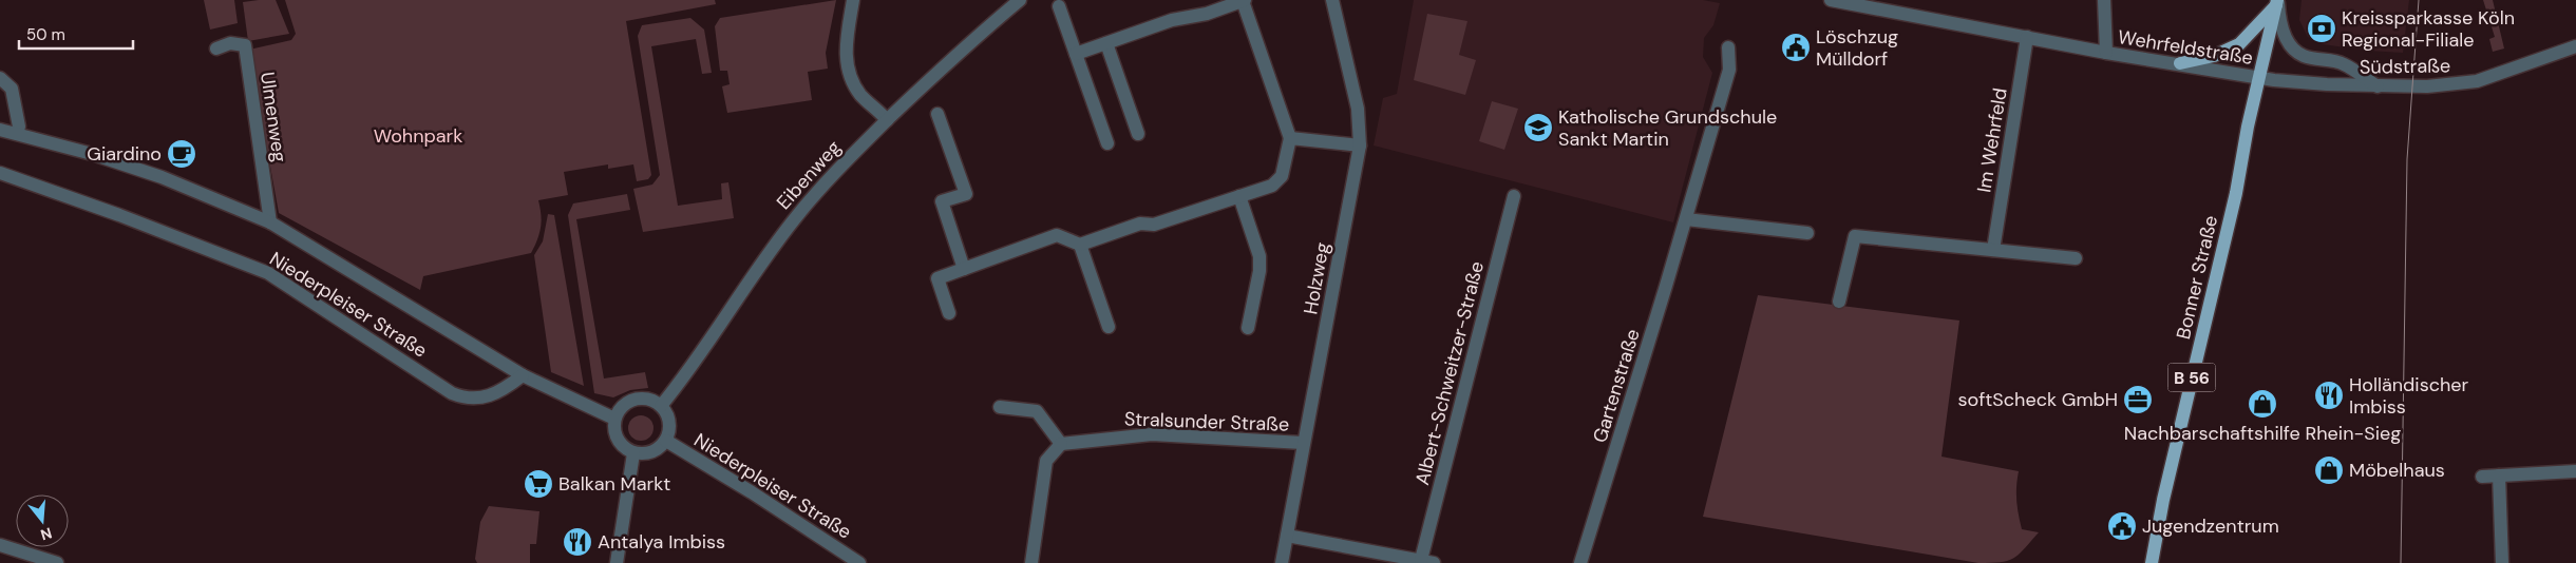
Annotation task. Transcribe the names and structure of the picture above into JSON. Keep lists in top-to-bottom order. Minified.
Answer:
{"streets":{"main road":["Bonner Straße","B 56"],"street":["Wehrfeldstraße","Südstraße","Ulmenweg","Im Wehrfeld","Eibenweg","Holzweg","Niederpleiser Straße","Albert-Schweitzer-Straße","Gartenstraße","Stralsunder Straße"]},"crossings":[["Wehrfeldstraße","Südstraße"],["Wehrfeldstraße","Im Wehrfeld"],["Wehrfeldstraße","Bonner Straße"],["Südstraße","Bonner Straße"],["Ulmenweg","Niederpleiser Straße"],["Eibenweg","Niederpleiser Straße"],["Holzweg","Stralsunder Straße"]],"parks":["Wohnpark"],"places":{"bank":["Kreissparkasse Köln Regional-Filiale"],"public building":["Löschzug Mülldorf","Jugendzentrum"],"school or university":["Katholische Grundschule Sankt Martin"],"cafe":["Giardino"],"restaurant":["Holländischer Imbiss","Antalya Imbiss"],"office":["softScheck GmbH"],"shop":["Nachbarschaftshilfe Rhein-Sieg","Möbelhaus"],"supermarket":["Balkan Markt"]},"scale_bar":"50 m","north":"bottom"}
